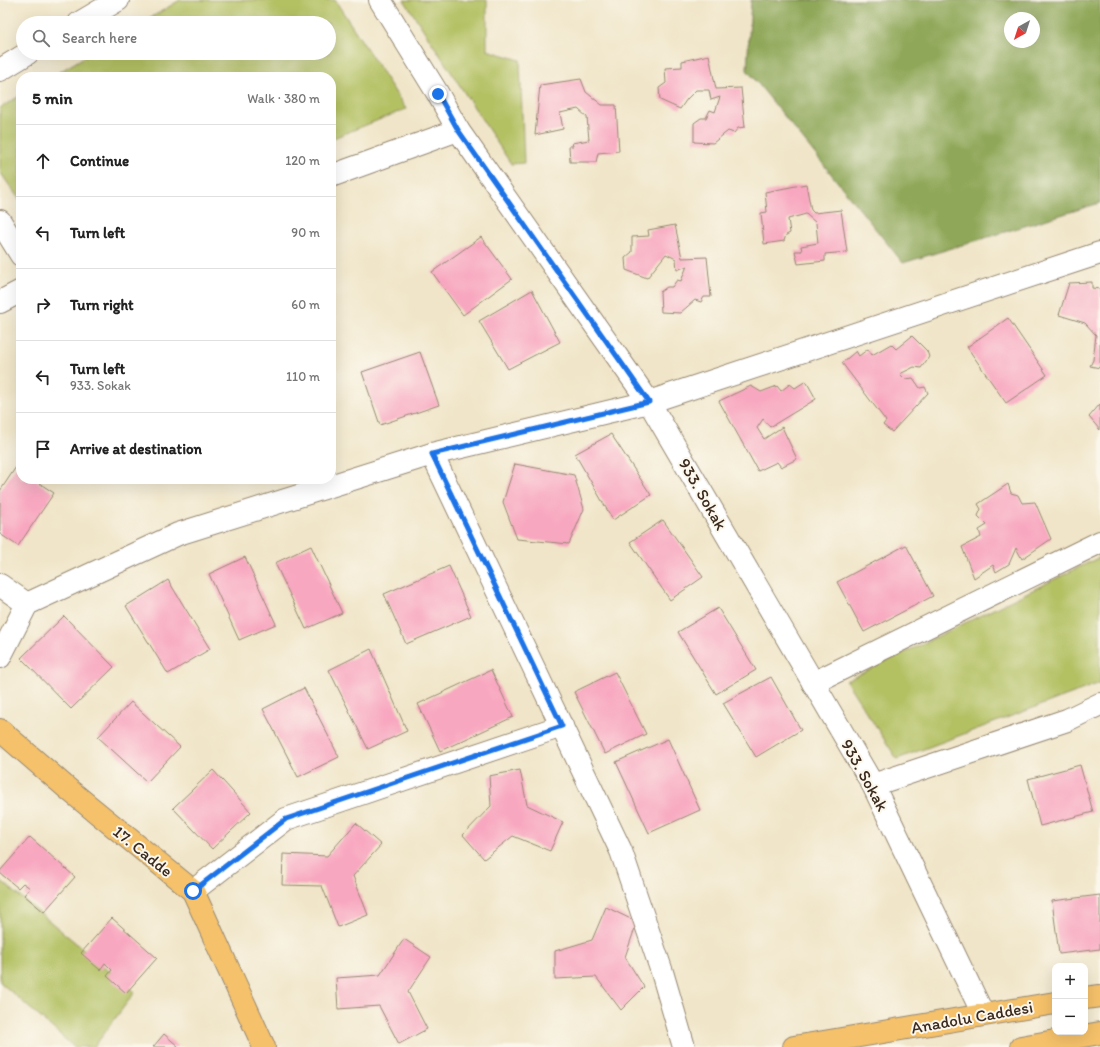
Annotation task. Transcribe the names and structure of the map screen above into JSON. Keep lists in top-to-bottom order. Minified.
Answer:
{"streets":{"main road":["17. Cadde","Anadolu Caddesi"],"street":["933. Sokak"]},"crossings":[["933. Sokak","Anadolu Caddesi"]],"north":"bottom left","page":{"search":"Search here","heading":["5 min","Walk · 380 m"],"list":[["Continue","120 m"],["Turn left","90 m"],["Turn right","60 m"],["Turn left","933. Sokak","110 m"],"Arrive at destination"],"map_buttons":["+","−"]}}
